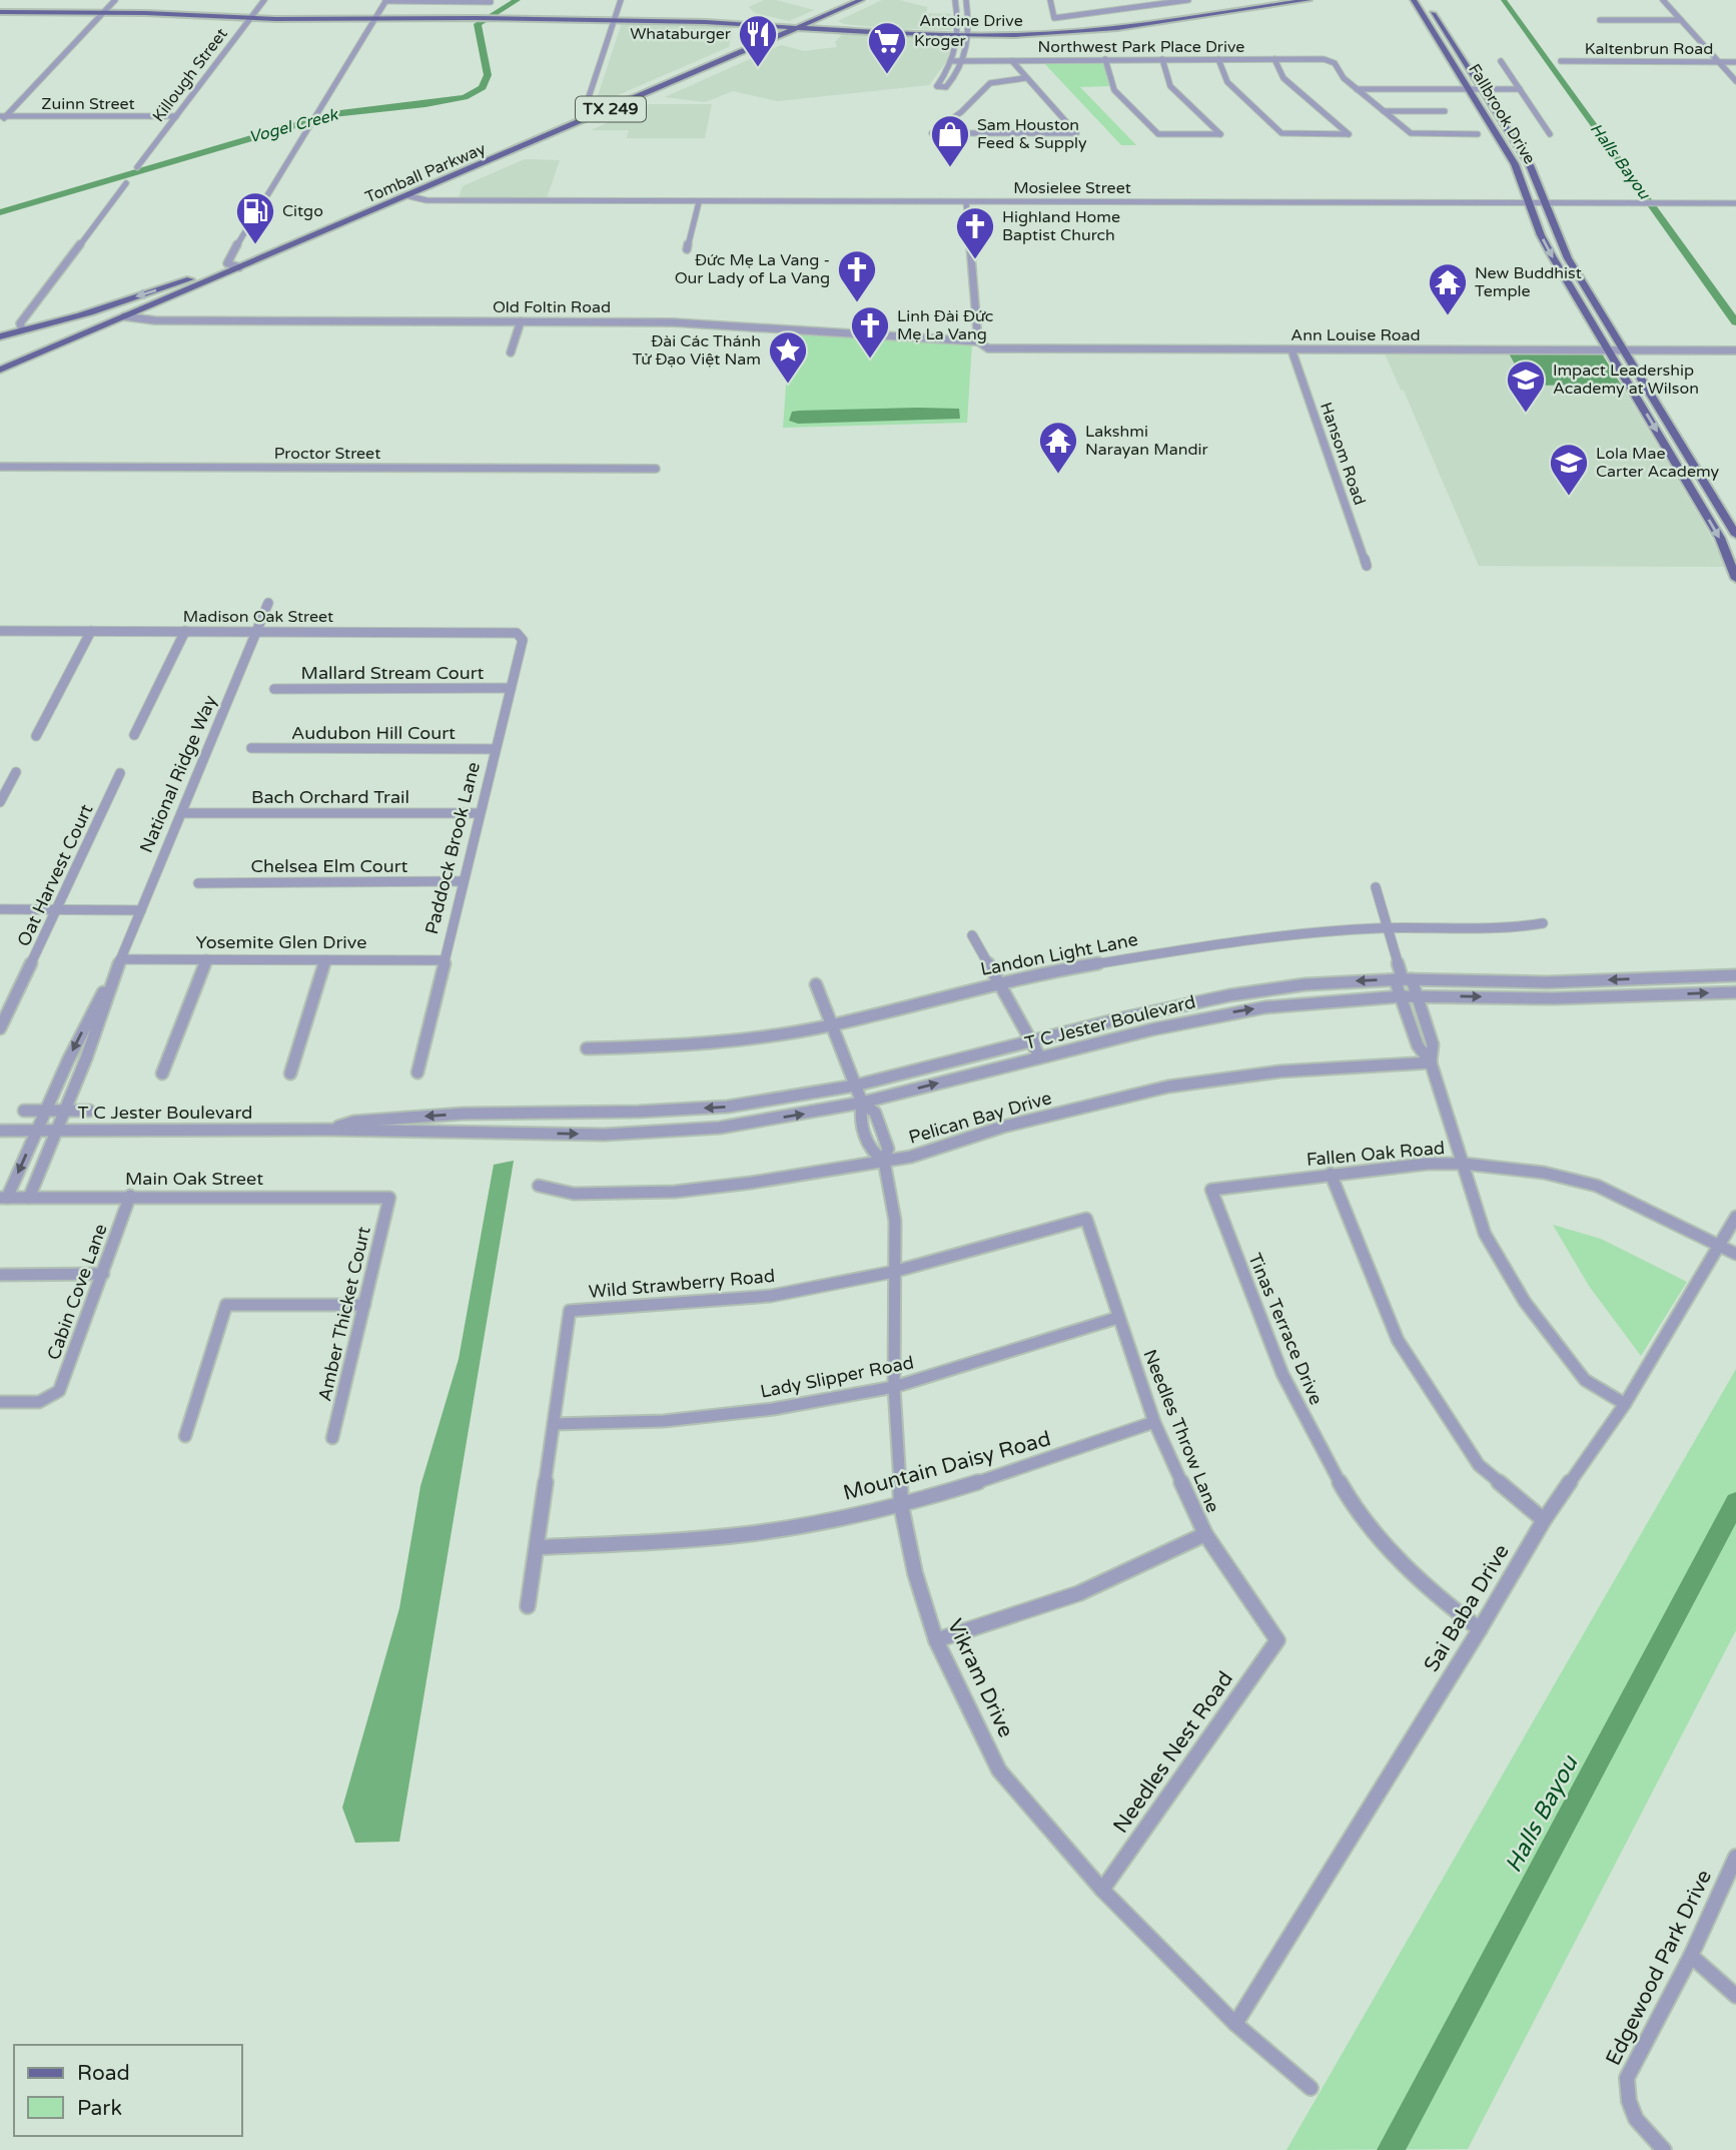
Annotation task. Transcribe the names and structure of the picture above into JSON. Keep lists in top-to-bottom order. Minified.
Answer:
{"streets":{"main road":["Antoine Drive","TX 249","Fallbrook Drive","Tomball Parkway"],"street":["Northwest Park Place Drive","Kaltenbrun Road","Killough Street","Zuinn Street","Mosielee Street","Old Foltin Road","Ann Louise Road","Proctor Street","Hansom Road","Madison Oak Street","Mallard Stream Court","Audubon Hill Court","National Ridge Way","Bach Orchard Trail","Paddock Brook Lane","Chelsea Elm Court","Oat Harvest Court","Yosemite Glen Drive","Landon Light Lane","T C Jester Boulevard","Pelican Bay Drive","Fallen Oak Road","Main Oak Street","Wild Strawberry Road","Cabin Cove Lane","Amber Thicket Court","Tinas Terrace Drive","Lady Slipper Road","Needles Throw Lane","Mountain Daisy Road","Sai Baba Drive","Vikram Drive","Needles Nest Road","Edgewood Park Drive"]},"crossings":[["Antoine Drive","Killough Street"],["Antoine Drive","Tomball Parkway"],["Killough Street","Zuinn Street"],["Fallbrook Drive","Mosielee Street"],["Fallbrook Drive","Ann Louise Road"],["Tomball Parkway","Mosielee Street"],["Tomball Parkway","Old Foltin Road"],["Old Foltin Road","Ann Louise Road"],["Ann Louise Road","Hansom Road"],["Madison Oak Street","National Ridge Way"],["Madison Oak Street","Paddock Brook Lane"],["Mallard Stream Court","Paddock Brook Lane"],["Audubon Hill Court","Paddock Brook Lane"],["National Ridge Way","Bach Orchard Trail"],["National Ridge Way","Yosemite Glen Drive"],["National Ridge Way","T C Jester Boulevard"],["National Ridge Way","Main Oak Street"],["Bach Orchard Trail","Paddock Brook Lane"],["Paddock Brook Lane","Chelsea Elm Court"],["Paddock Brook Lane","Yosemite Glen Drive"],["Landon Light Lane","Vikram Drive"],["T C Jester Boulevard","Vikram Drive"],["Pelican Bay Drive","Vikram Drive"],["Fallen Oak Road","Tinas Terrace Drive"],["Fallen Oak Road","Sai Baba Drive"],["Main Oak Street","Cabin Cove Lane"],["Main Oak Street","Amber Thicket Court"],["Wild Strawberry Road","Lady Slipper Road"],["Wild Strawberry Road","Needles Throw Lane"],["Wild Strawberry Road","Mountain Daisy Road"],["Wild Strawberry Road","Vikram Drive"],["Tinas Terrace Drive","Sai Baba Drive"],["Lady Slipper Road","Needles Throw Lane"],["Lady Slipper Road","Vikram Drive"],["Needles Throw Lane","Mountain Daisy Road"],["Needles Throw Lane","Needles Nest Road"],["Mountain Daisy Road","Vikram Drive"],["Sai Baba Drive","Vikram Drive"],["Vikram Drive","Needles Nest Road"]],"water":["Vogel Creek","Halls Bayou"],"places":{"restaurant":["Whataburger"],"supermarket":["Kroger"],"shop":["Sam Houston Feed & Supply"],"fuel station":["Citgo"],"church":["Highland Home Baptist Church","Đức Mẹ La Vang - Our Lady of La Vang","Linh Đài Đức Mẹ La Vang"],"temple":["New Buddhist Temple","Lakshmi Narayan Mandir"],"place":["Đài Các Thánh Tử Đạo Việt Nam"],"school or university":["Impact Leadership Academy at Wilson","Lola Mae Carter Academy"]},"legend":["Road","Park"]}
